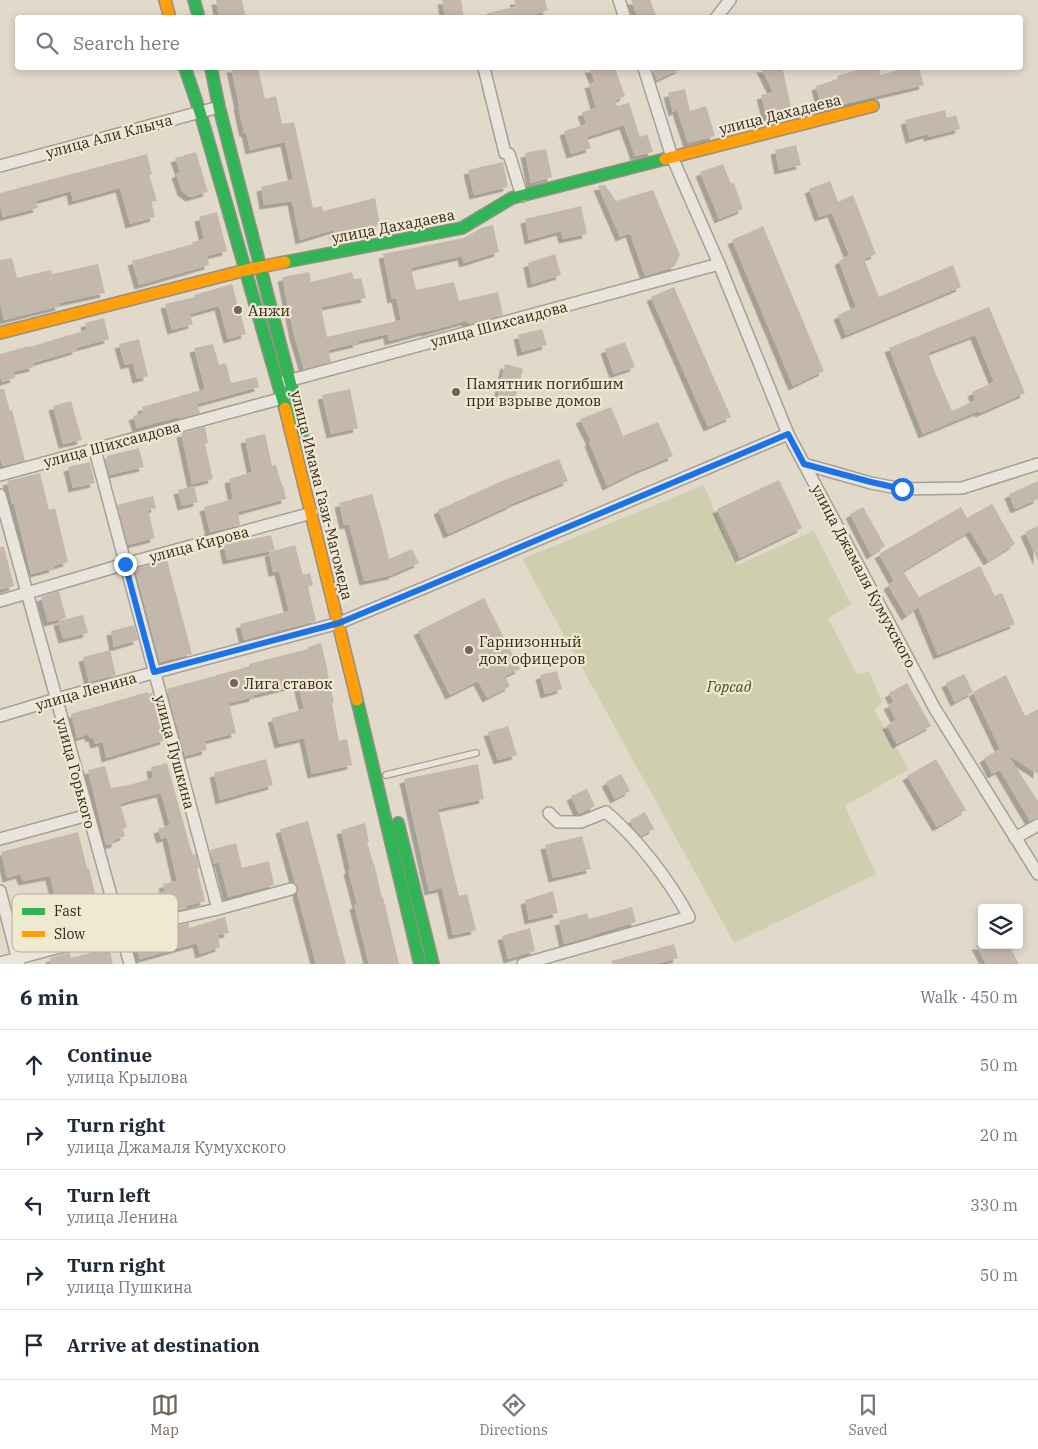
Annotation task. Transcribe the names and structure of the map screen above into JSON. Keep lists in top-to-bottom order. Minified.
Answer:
{"streets":{"main road":["улица Дахадаева","улица Имама Гази-Магомеда"],"street":["улица Али Клыча","улица Шихсаидова","улица Кирова","улица Джамаля Кумухского","улица Ленина","улица Пушкина","улица Горького"]},"crossings":[["улица Дахадаева","улица Имама Гази-Магомеда"],["улица Дахадаева","улица Джамаля Кумухского"],["улица Али Клыча","улица Имама Гази-Магомеда"],["улица Шихсаидова","улица Имама Гази-Магомеда"],["улица Шихсаидова","улица Джамаля Кумухского"],["улица Шихсаидова","улица Пушкина"],["улица Имама Гази-Магомеда","улица Кирова"],["улица Имама Гази-Магомеда","улица Ленина"],["улица Кирова","улица Пушкина"],["улица Кирова","улица Горького"],["улица Джамаля Кумухского","улица Ленина"],["улица Ленина","улица Пушкина"],["улица Ленина","улица Горького"]],"parks":["Горсад"],"places":["Анжи","Памятник погибшим при взрыве домов","Гарнизонный дом офицеров","Лига ставок"],"legend":["Fast","Slow"],"page":{"search":"Search here","heading":["6 min","Walk · 450 m"],"list":[["Continue","улица Крылова","50 m"],["Turn right","улица Джамаля Кумухского","20 m"],["Turn left","улица Ленина","330 m"],["Turn right","улица Пушкина","50 m"],"Arrive at destination"],"nav":["Map","Directions","Saved"]}}
